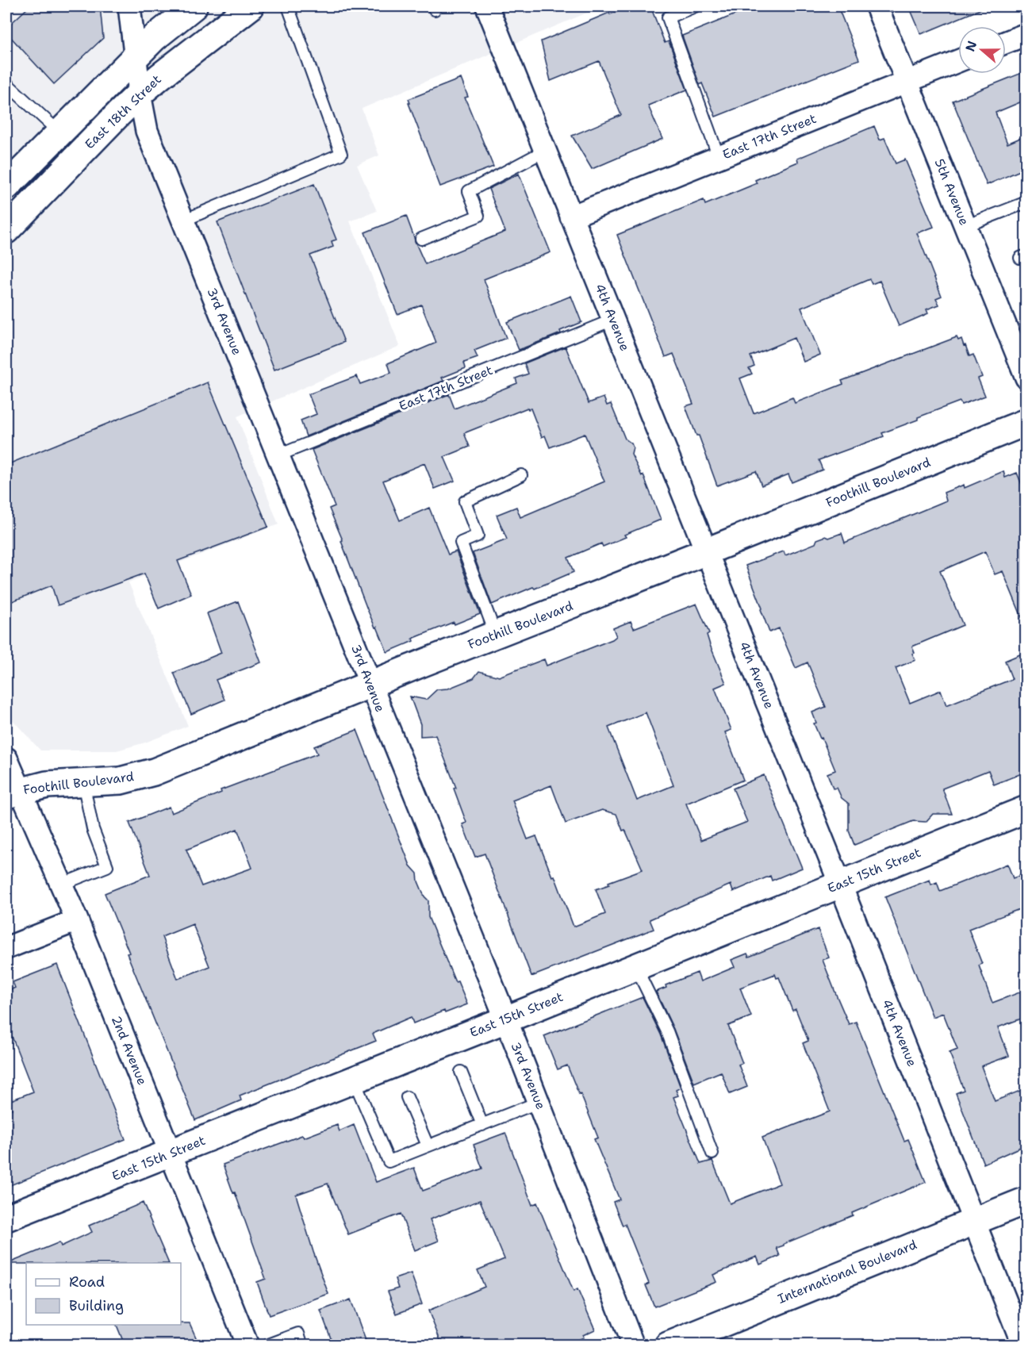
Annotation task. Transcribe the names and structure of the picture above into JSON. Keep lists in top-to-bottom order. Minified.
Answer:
{"streets":{"main road":["East 18th Street","Foothill Boulevard","East 15th Street","International Boulevard"],"street":["East 17th Street","5th Avenue","4th Avenue","3rd Avenue","2nd Avenue"]},"crossings":[["East 18th Street","3rd Avenue"],["East 17th Street","5th Avenue"],["East 17th Street","4th Avenue"],["East 17th Street","3rd Avenue"],["4th Avenue","Foothill Boulevard"],["4th Avenue","East 15th Street"],["4th Avenue","International Boulevard"],["3rd Avenue","Foothill Boulevard"],["3rd Avenue","East 15th Street"],["Foothill Boulevard","2nd Avenue"],["East 15th Street","2nd Avenue"]],"legend":["Road","Building"],"north":"left"}
